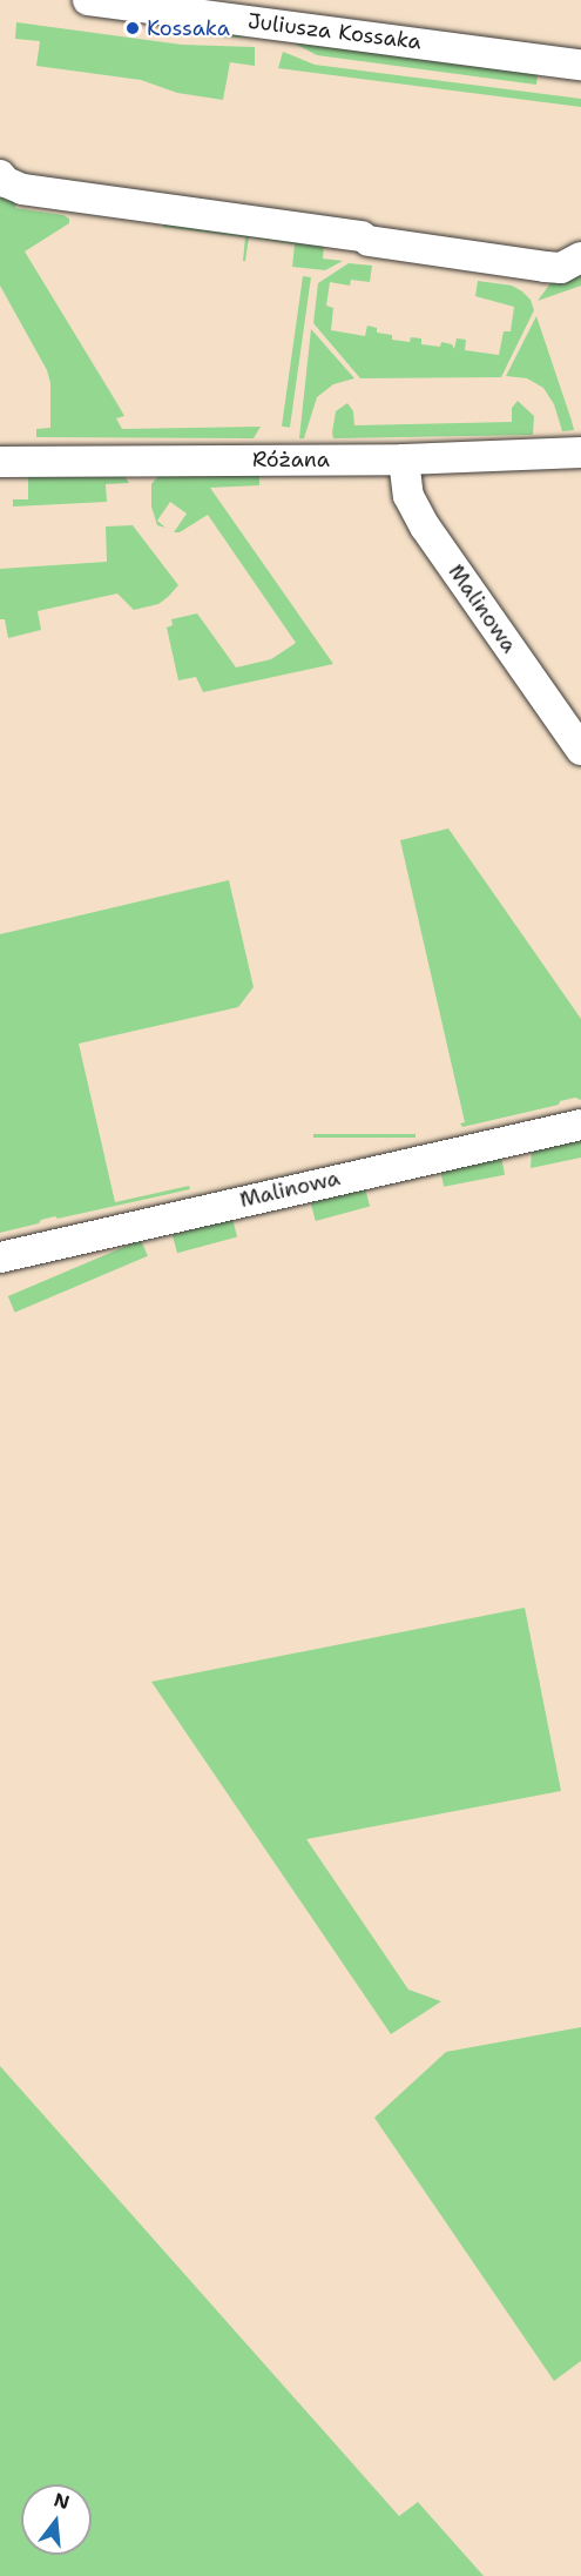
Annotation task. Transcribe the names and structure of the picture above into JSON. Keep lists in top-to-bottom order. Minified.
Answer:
{"streets":{"street":["Juliusza Kossaka","Różana","Malinowa"]},"crossings":[["Różana","Malinowa"]],"places":["Kossaka"],"north":"top"}
